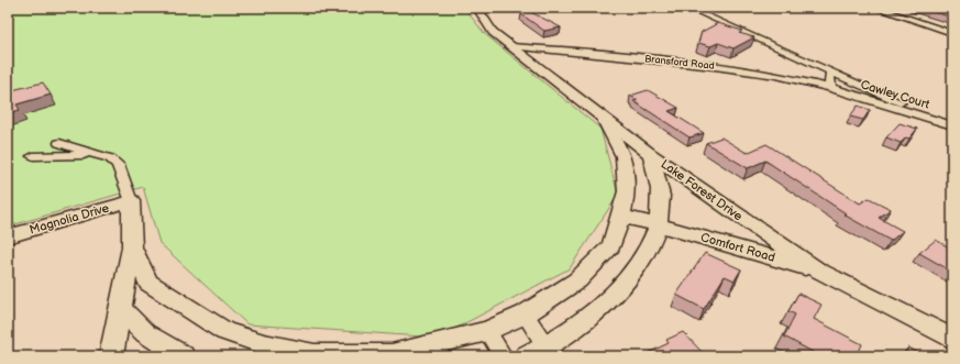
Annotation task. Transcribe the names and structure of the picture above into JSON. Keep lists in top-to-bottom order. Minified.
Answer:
{"streets":{"street":["Bransford Road","Cawley Court","Lake Forest Drive","Magnolia Drive","Comfort Road"]},"crossings":[["Bransford Road","Cawley Court"],["Bransford Road","Lake Forest Drive"],["Lake Forest Drive","Comfort Road"]]}
